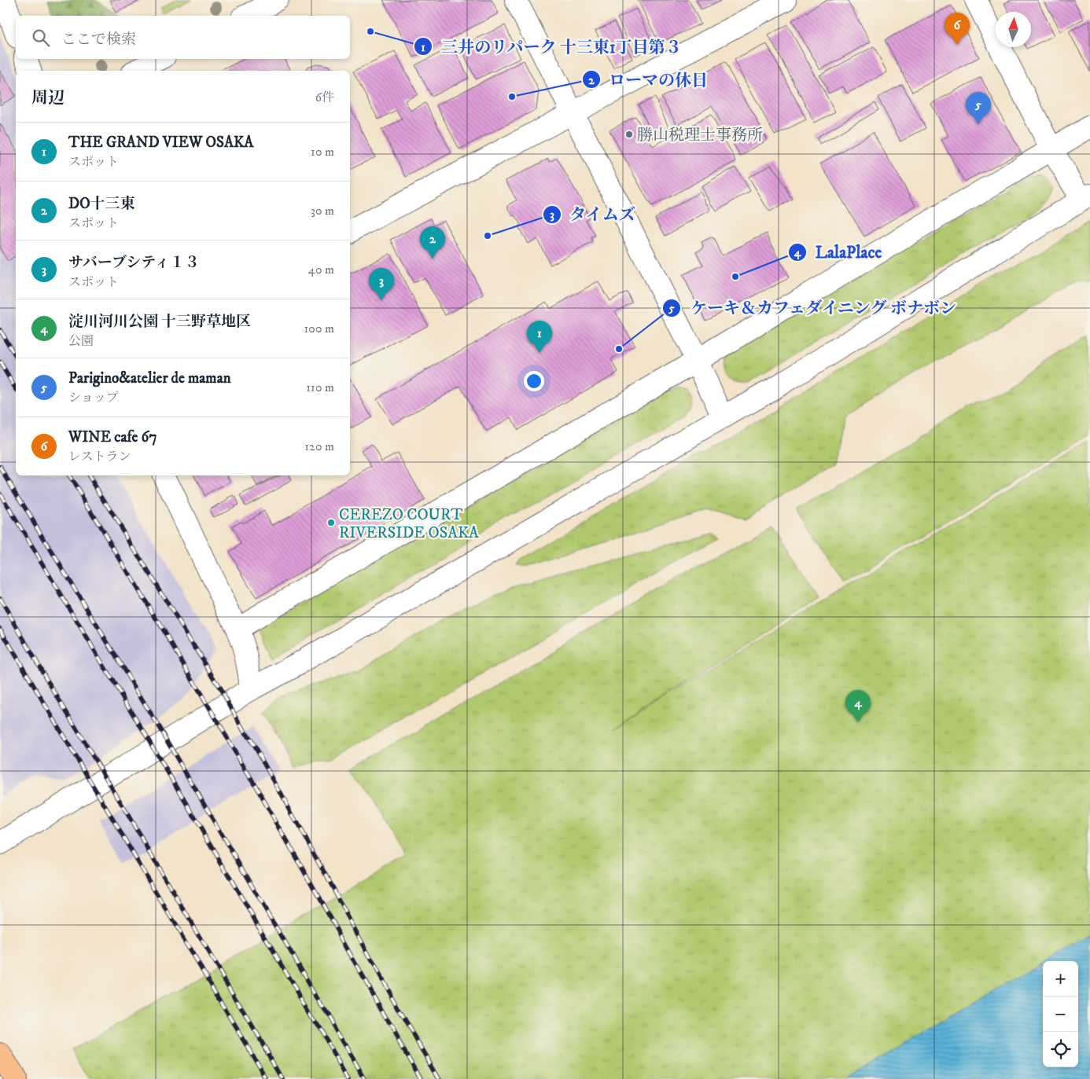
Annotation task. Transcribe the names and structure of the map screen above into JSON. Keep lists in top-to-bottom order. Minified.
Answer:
{"places":["三井のリパーク 十三東1丁目第３","ローマの休日","勝山税理士事務所","タイムズ","LalaPlace","ケーキ＆カフェダイニング ボナボン","CEREZO COURT RIVERSIDE OSAKA"],"north":"top","page":{"pins":["6","5","2","3","1","4"],"search":"ここで検索","heading":["周辺","6件"],"list":[{"mark":"1","name":"THE GRAND VIEW OSAKA","note":"スポット","value":"10 m"},{"mark":"2","name":"DO十三東","note":"スポット","value":"30 m"},{"mark":"3","name":"サバーブシティ１３","note":"スポット","value":"40 m"},{"mark":"4","name":"淀川河川公園 十三野草地区","note":"公園","value":"100 m"},{"mark":"5","name":"Parigino&atelier de maman","note":"ショップ","value":"110 m"},{"mark":"6","name":"WINE cafe 67","note":"レストラン","value":"120 m"}],"map_buttons":["+","−"]}}
